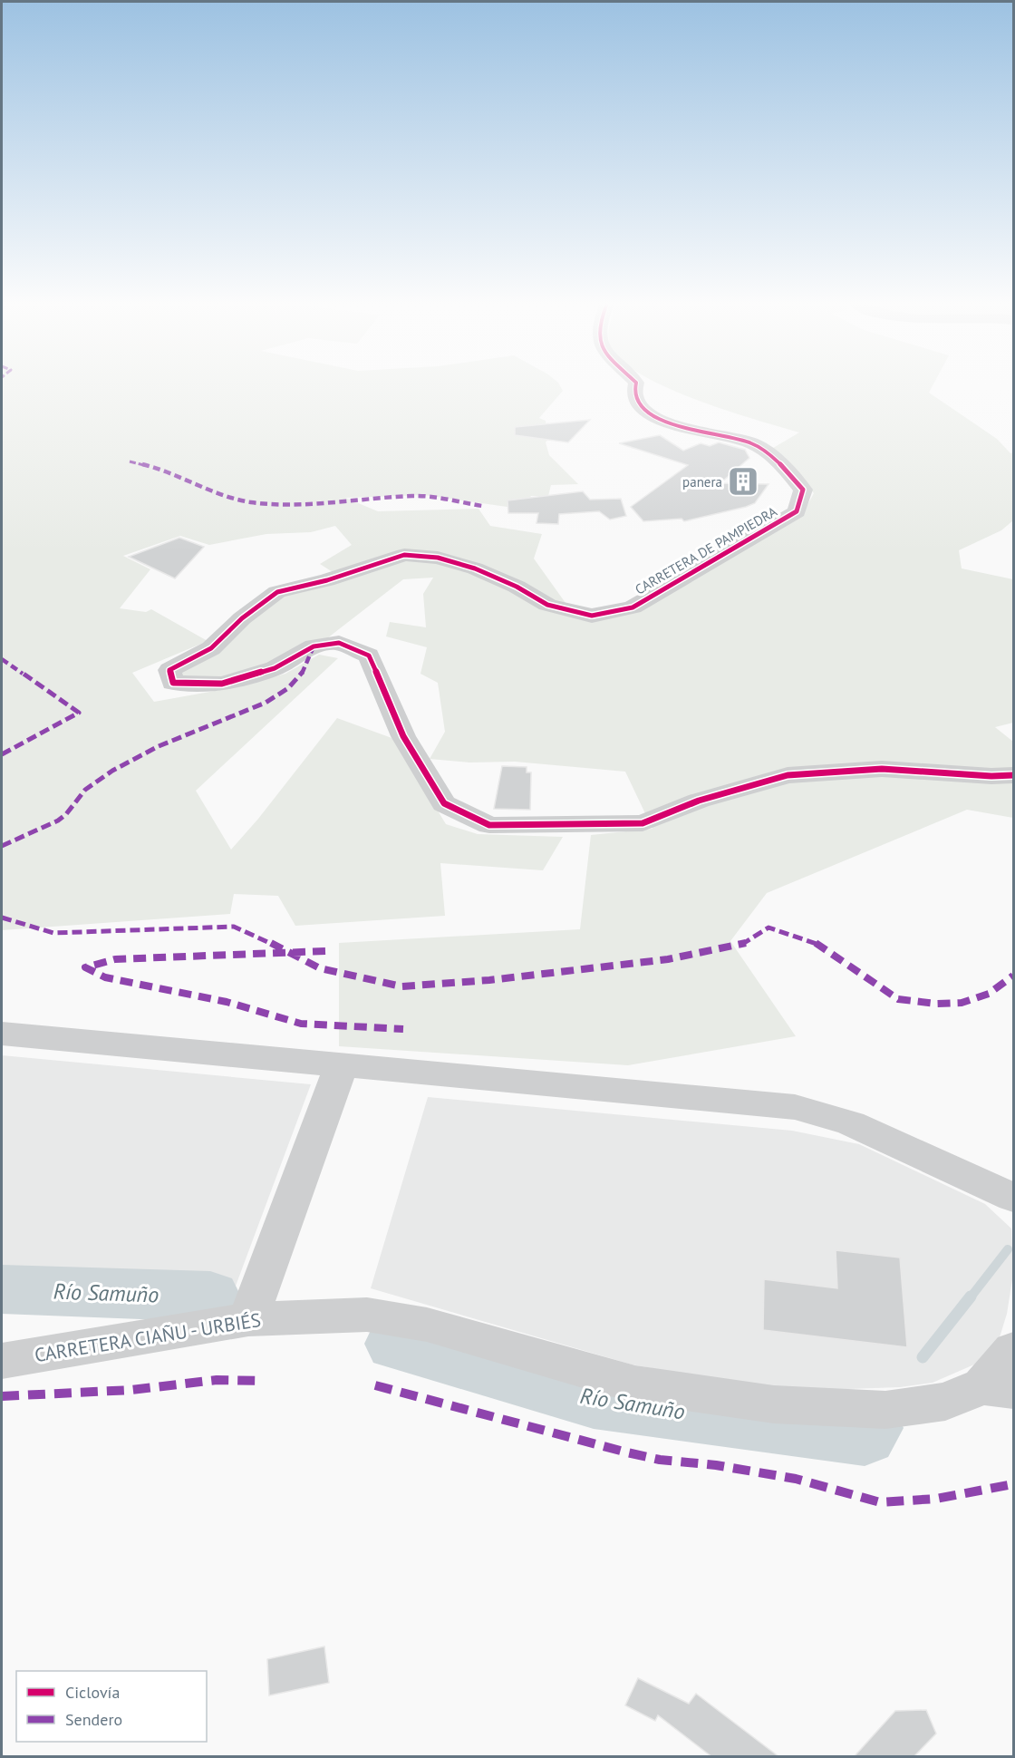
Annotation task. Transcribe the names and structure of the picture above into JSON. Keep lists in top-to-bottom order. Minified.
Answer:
{"streets":{"street":["CARRETERA DE PAMPIEDRA","CARRETERA CIAÑU - URBIÉS"]},"water":["Río Samuño"],"places":{"building":["panera"]},"legend":["Ciclovía","Sendero"]}
